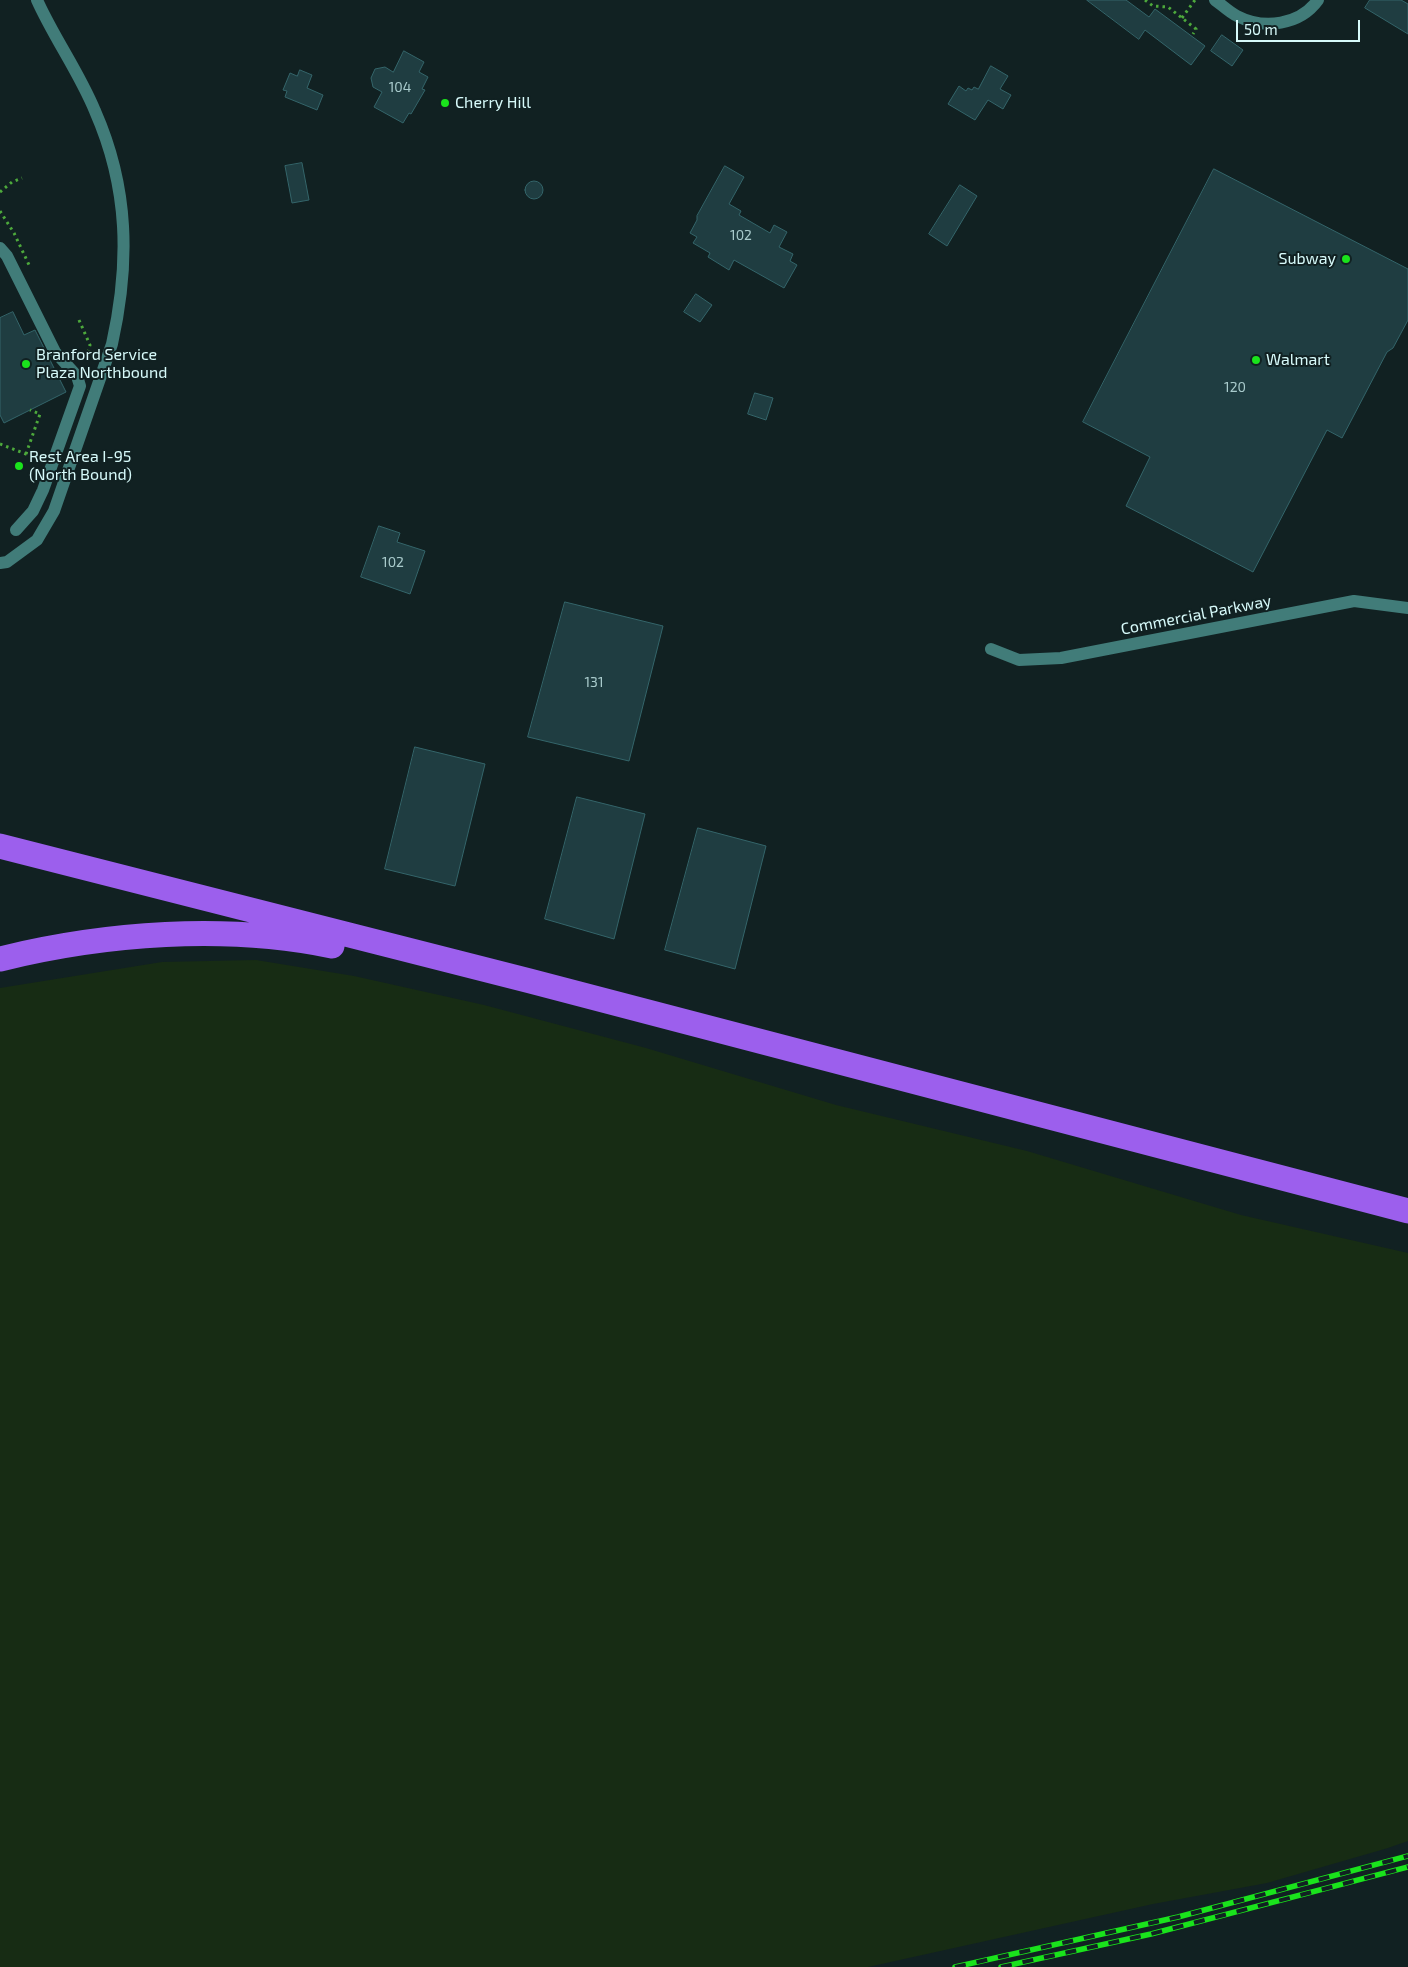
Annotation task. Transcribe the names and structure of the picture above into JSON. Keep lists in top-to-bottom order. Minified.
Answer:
{"streets":{"street":["Commercial Parkway"]},"places":["Cherry Hill","Subway","Walmart","Branford Service Plaza Northbound","Rest Area I-95 (North Bound)"],"house_numbers":["104","102","120","102","131"],"scale_bar":"50 m"}
